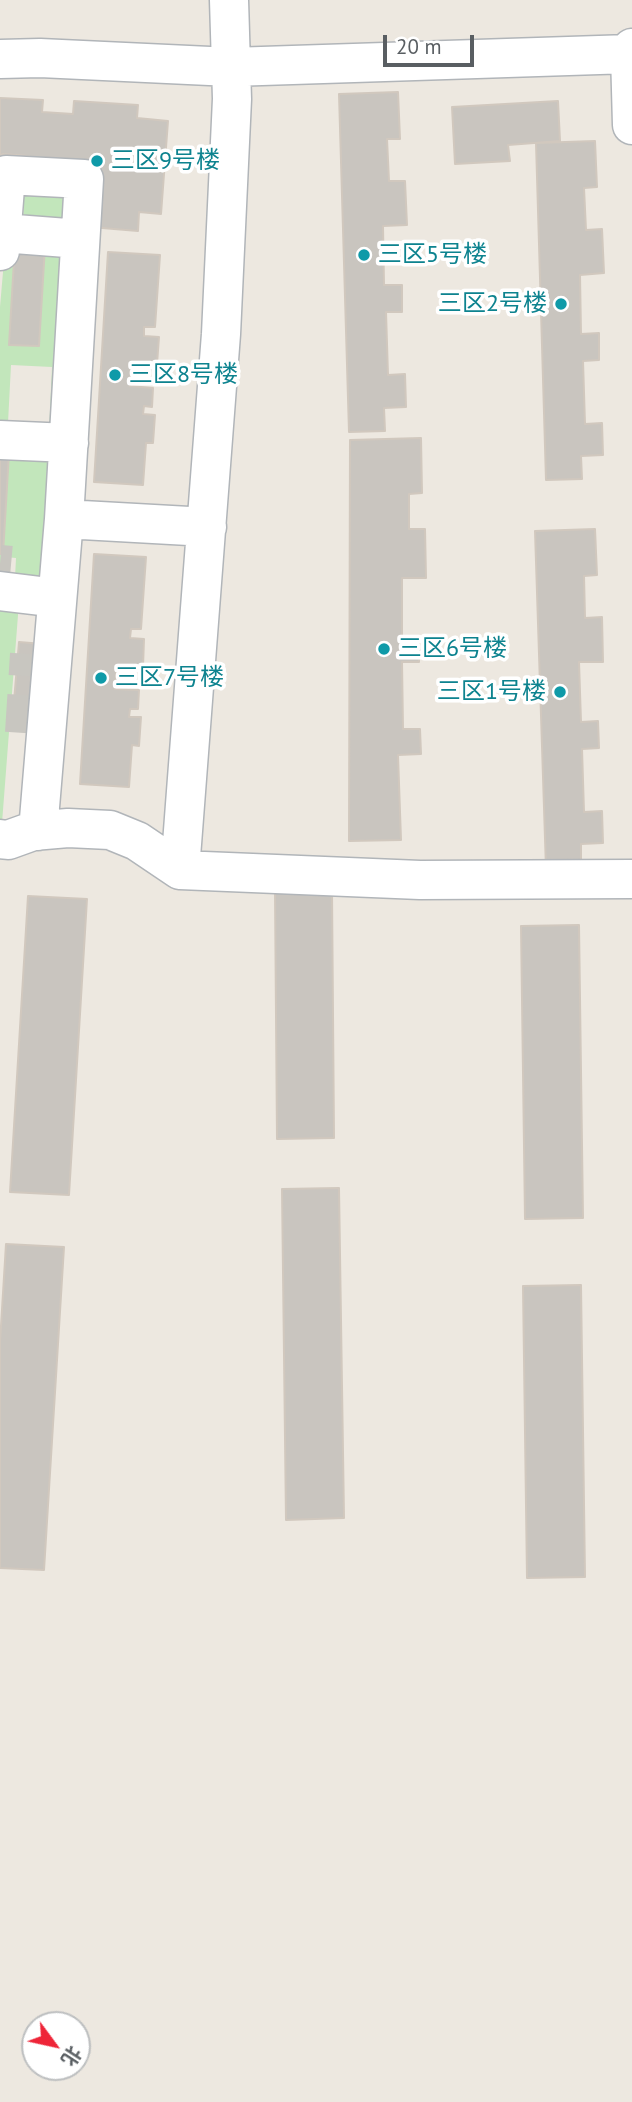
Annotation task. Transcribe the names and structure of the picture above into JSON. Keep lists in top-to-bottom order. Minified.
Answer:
{"places":["三区9号楼","三区5号楼","三区2号楼","三区8号楼","三区6号楼","三区7号楼","三区1号楼"],"scale_bar":"20 m","north":"bottom right"}
